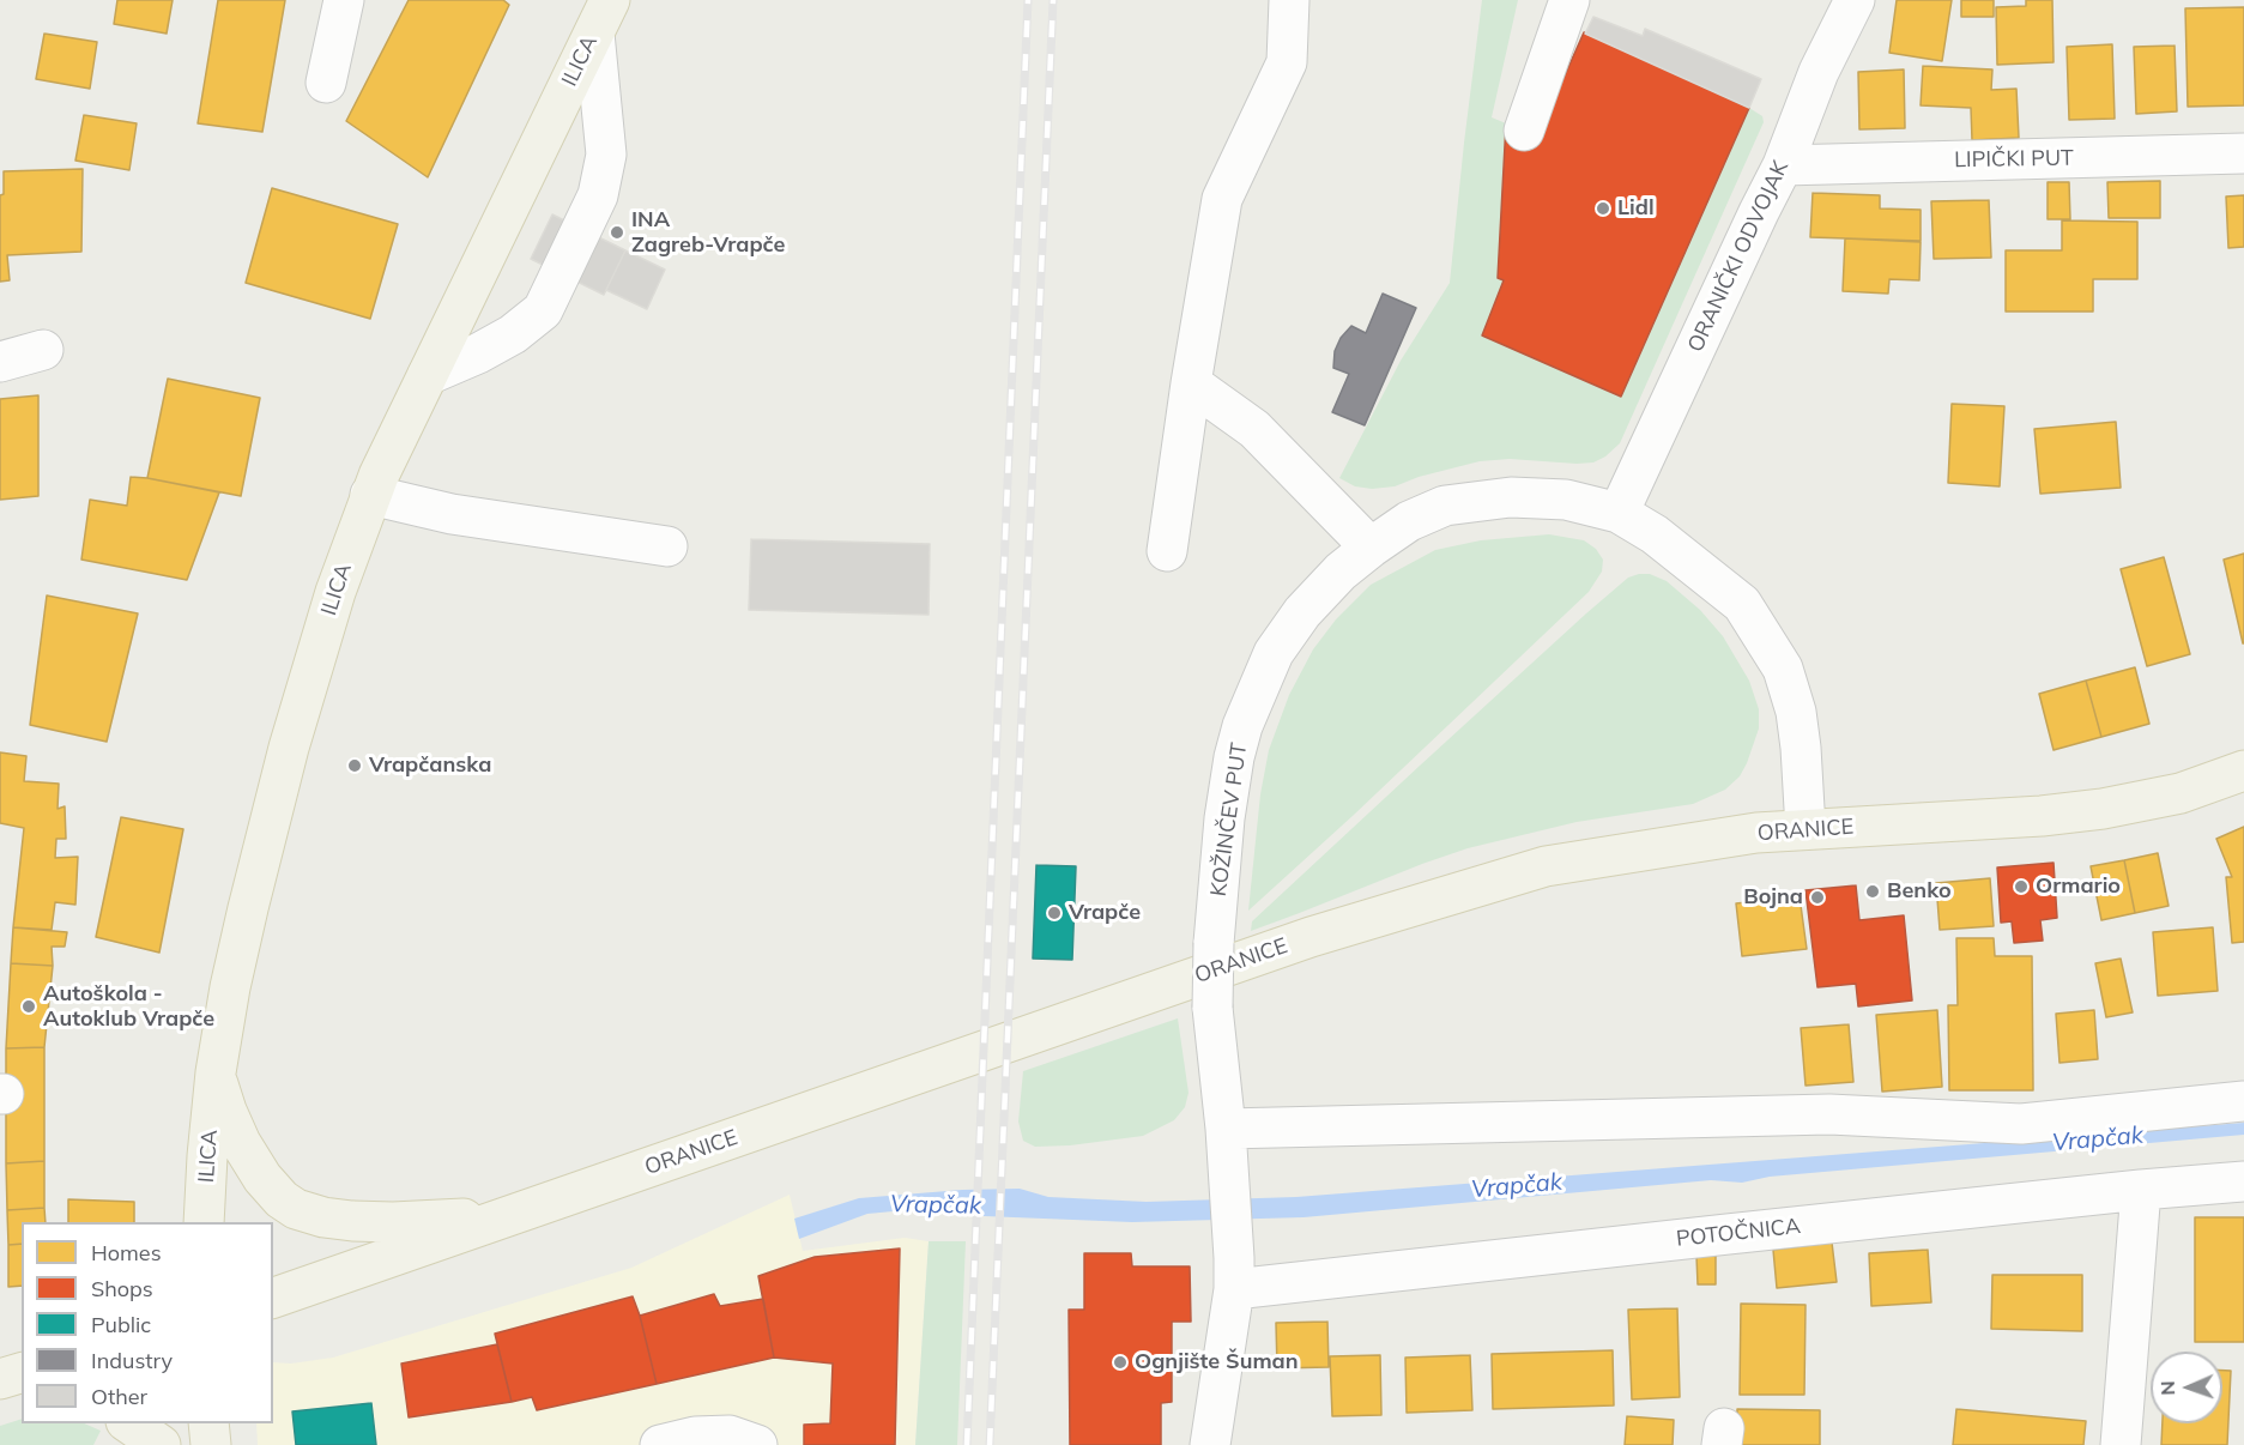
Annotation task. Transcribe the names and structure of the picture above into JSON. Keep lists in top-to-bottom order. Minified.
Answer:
{"streets":{"main road":["ILICA","ORANICE"],"street":["LIPIČKI PUT","ORANIČKI ODVOJAK","KOŽINČEV PUT","POTOČNICA"]},"crossings":[["LIPIČKI PUT","ORANIČKI ODVOJAK"],["ORANIČKI ODVOJAK","KOŽINČEV PUT"],["KOŽINČEV PUT","ORANICE"],["KOŽINČEV PUT","POTOČNICA"]],"water":["Vrapčak"],"places":["Lidl","INA Zagreb-Vrapče","Vrapčanska","Ormario","Benko","Bojna","Vrapče","Autoškola - Autoklub Vrapče","Ognjište Šuman"],"legend":["Homes","Shops","Public","Industry","Other"],"north":"left"}
